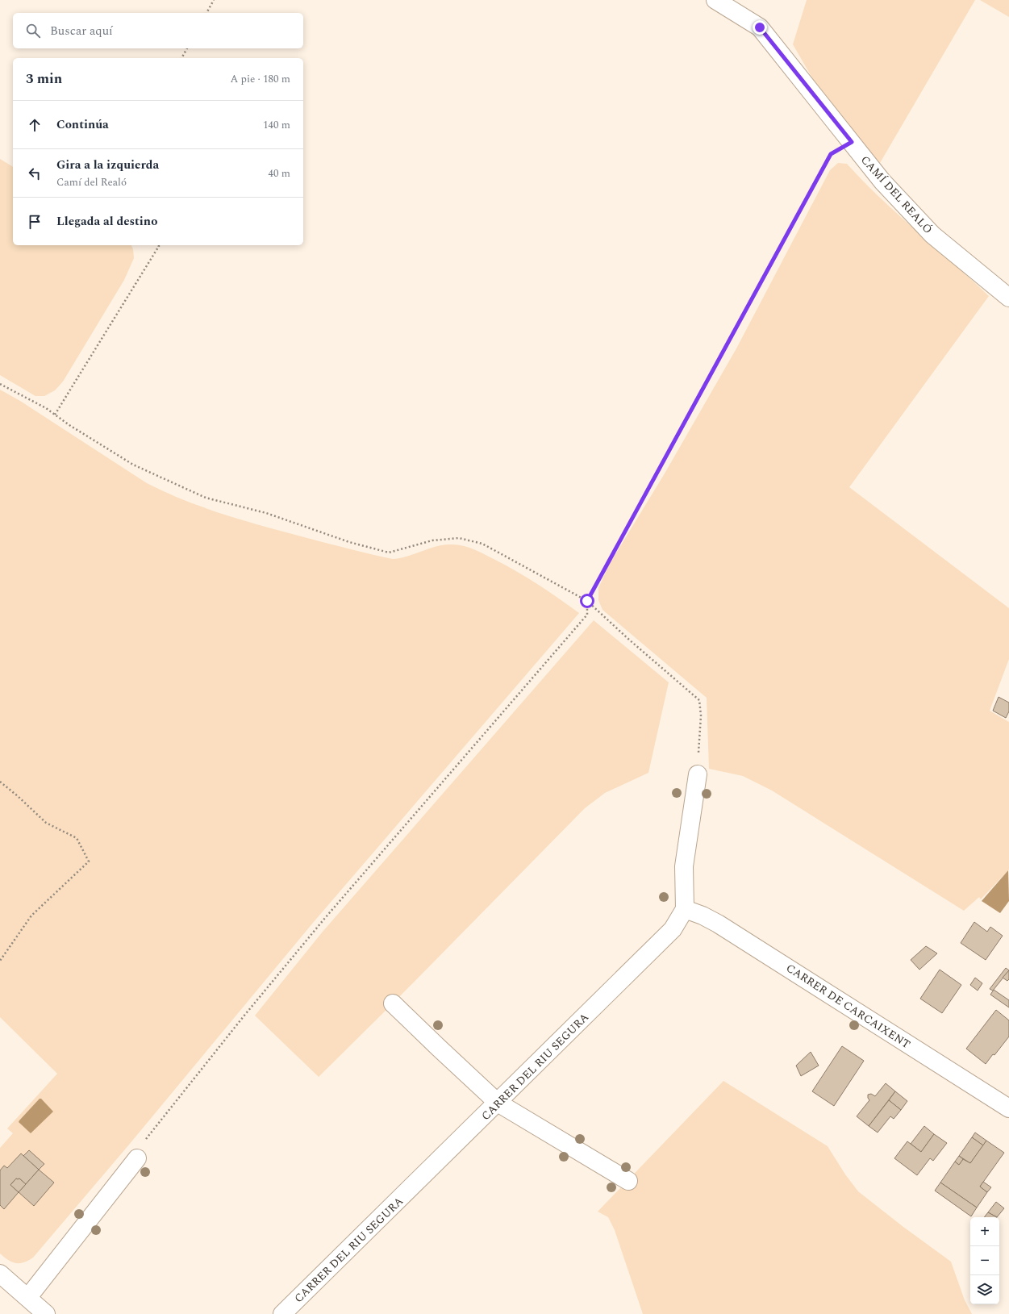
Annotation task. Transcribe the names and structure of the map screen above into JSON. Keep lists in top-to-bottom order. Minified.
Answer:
{"streets":{"street":["CAMÍ DEL REALÓ","CARRER DE CARCAIXENT","CARRER DEL RIU SEGURA"]},"crossings":[["CARRER DE CARCAIXENT","CARRER DEL RIU SEGURA"]],"page":{"search":"Buscar aquí","heading":["3 min","A pie · 180 m"],"list":[["Continúa","140 m"],["Gira a la izquierda","Camí del Realó","40 m"],"Llegada al destino"],"map_buttons":["+","−"]}}
